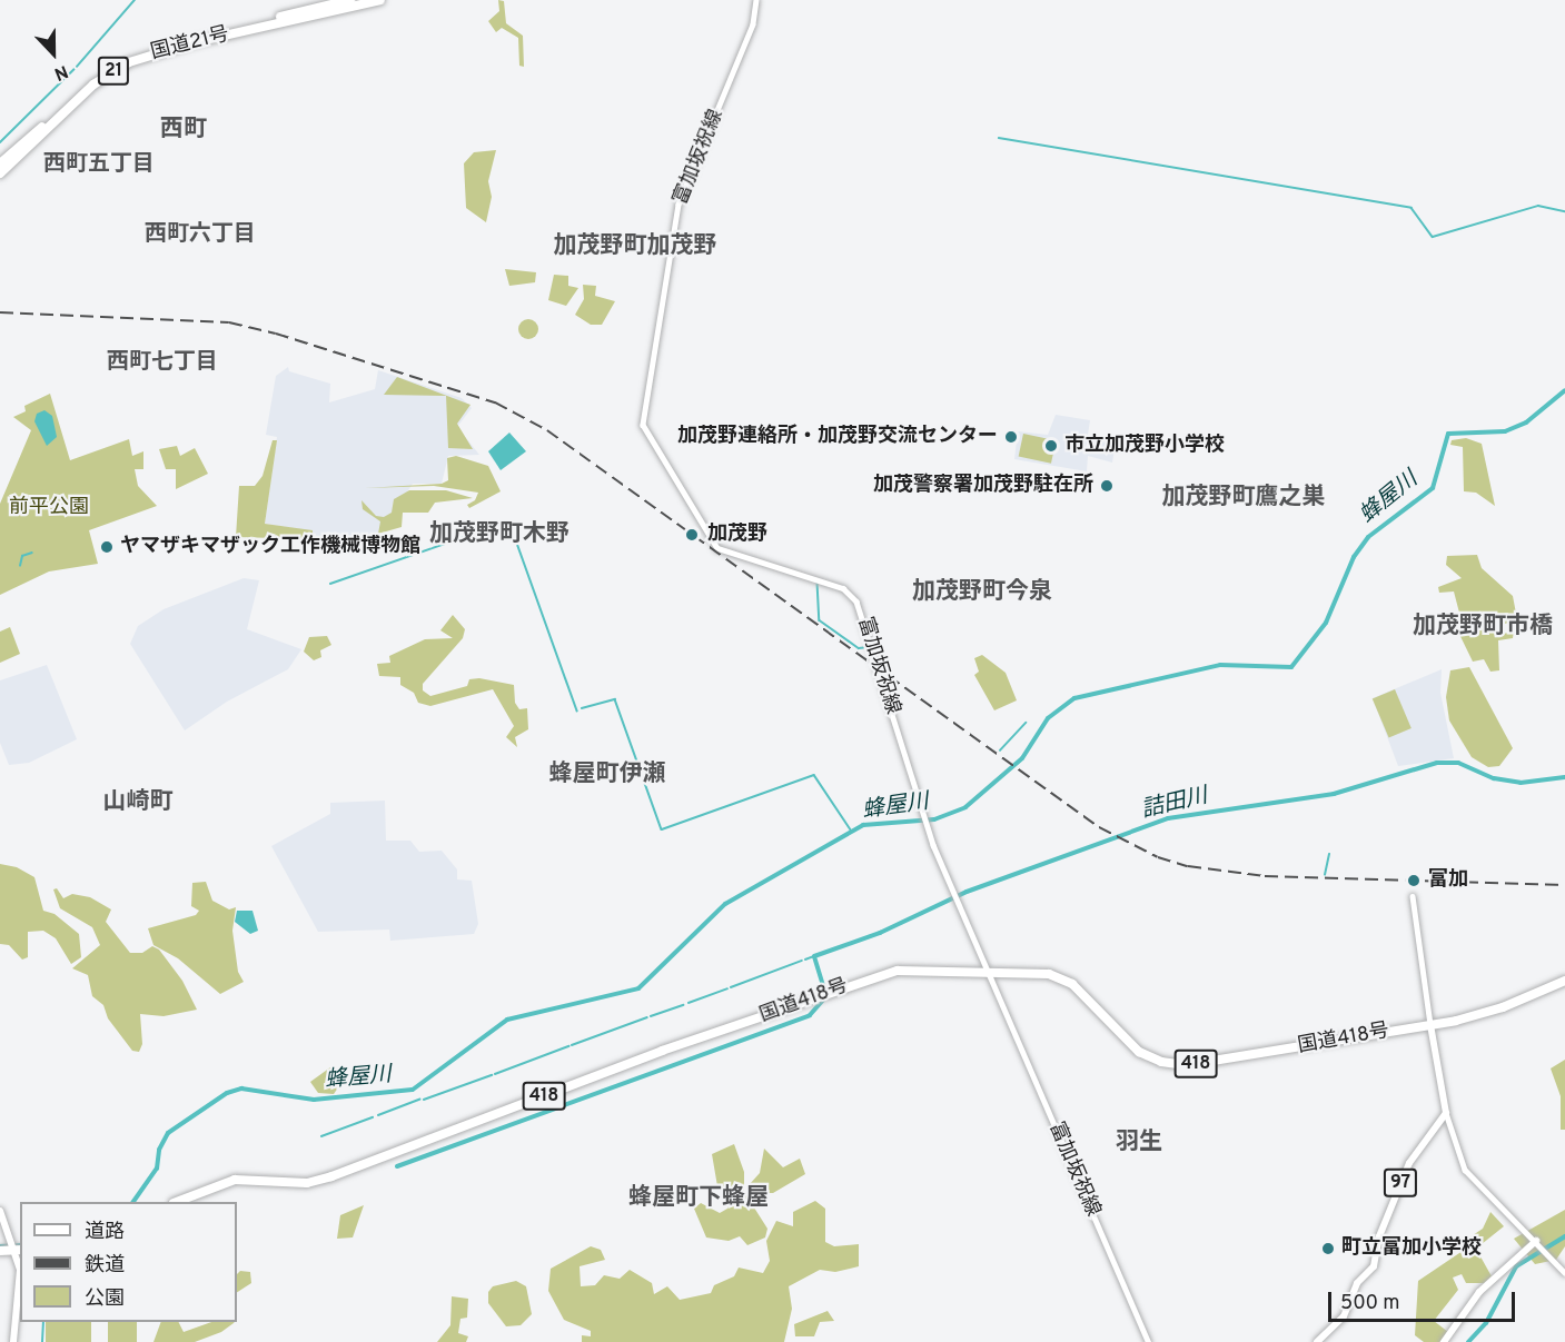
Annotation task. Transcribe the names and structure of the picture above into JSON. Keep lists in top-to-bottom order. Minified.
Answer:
{"streets":{"highway":["国道21号","21","国道418号","418"],"main road":["富加坂祝線","97"]},"crossings":[["富加坂祝線","国道418号"],["国道418号","418"]],"districts":["西町","西町五丁目","西町六丁目","加茂野町加茂野","西町七丁目","加茂野町鷹之巣","加茂野町木野","加茂野町今泉","加茂野町市橋","蜂屋町伊瀬","山崎町","羽生","蜂屋町下蜂屋"],"water":["蜂屋川","詰田川"],"parks":["前平公園"],"places":["加茂野連絡所・加茂野交流センター","市立加茂野小学校","加茂警察署加茂野駐在所","加茂野","ヤマザキマザック工作機械博物館","富加","町立富加小学校"],"legend":["道路","鉄道","公園"],"scale_bar":"500 m","north":"bottom"}
